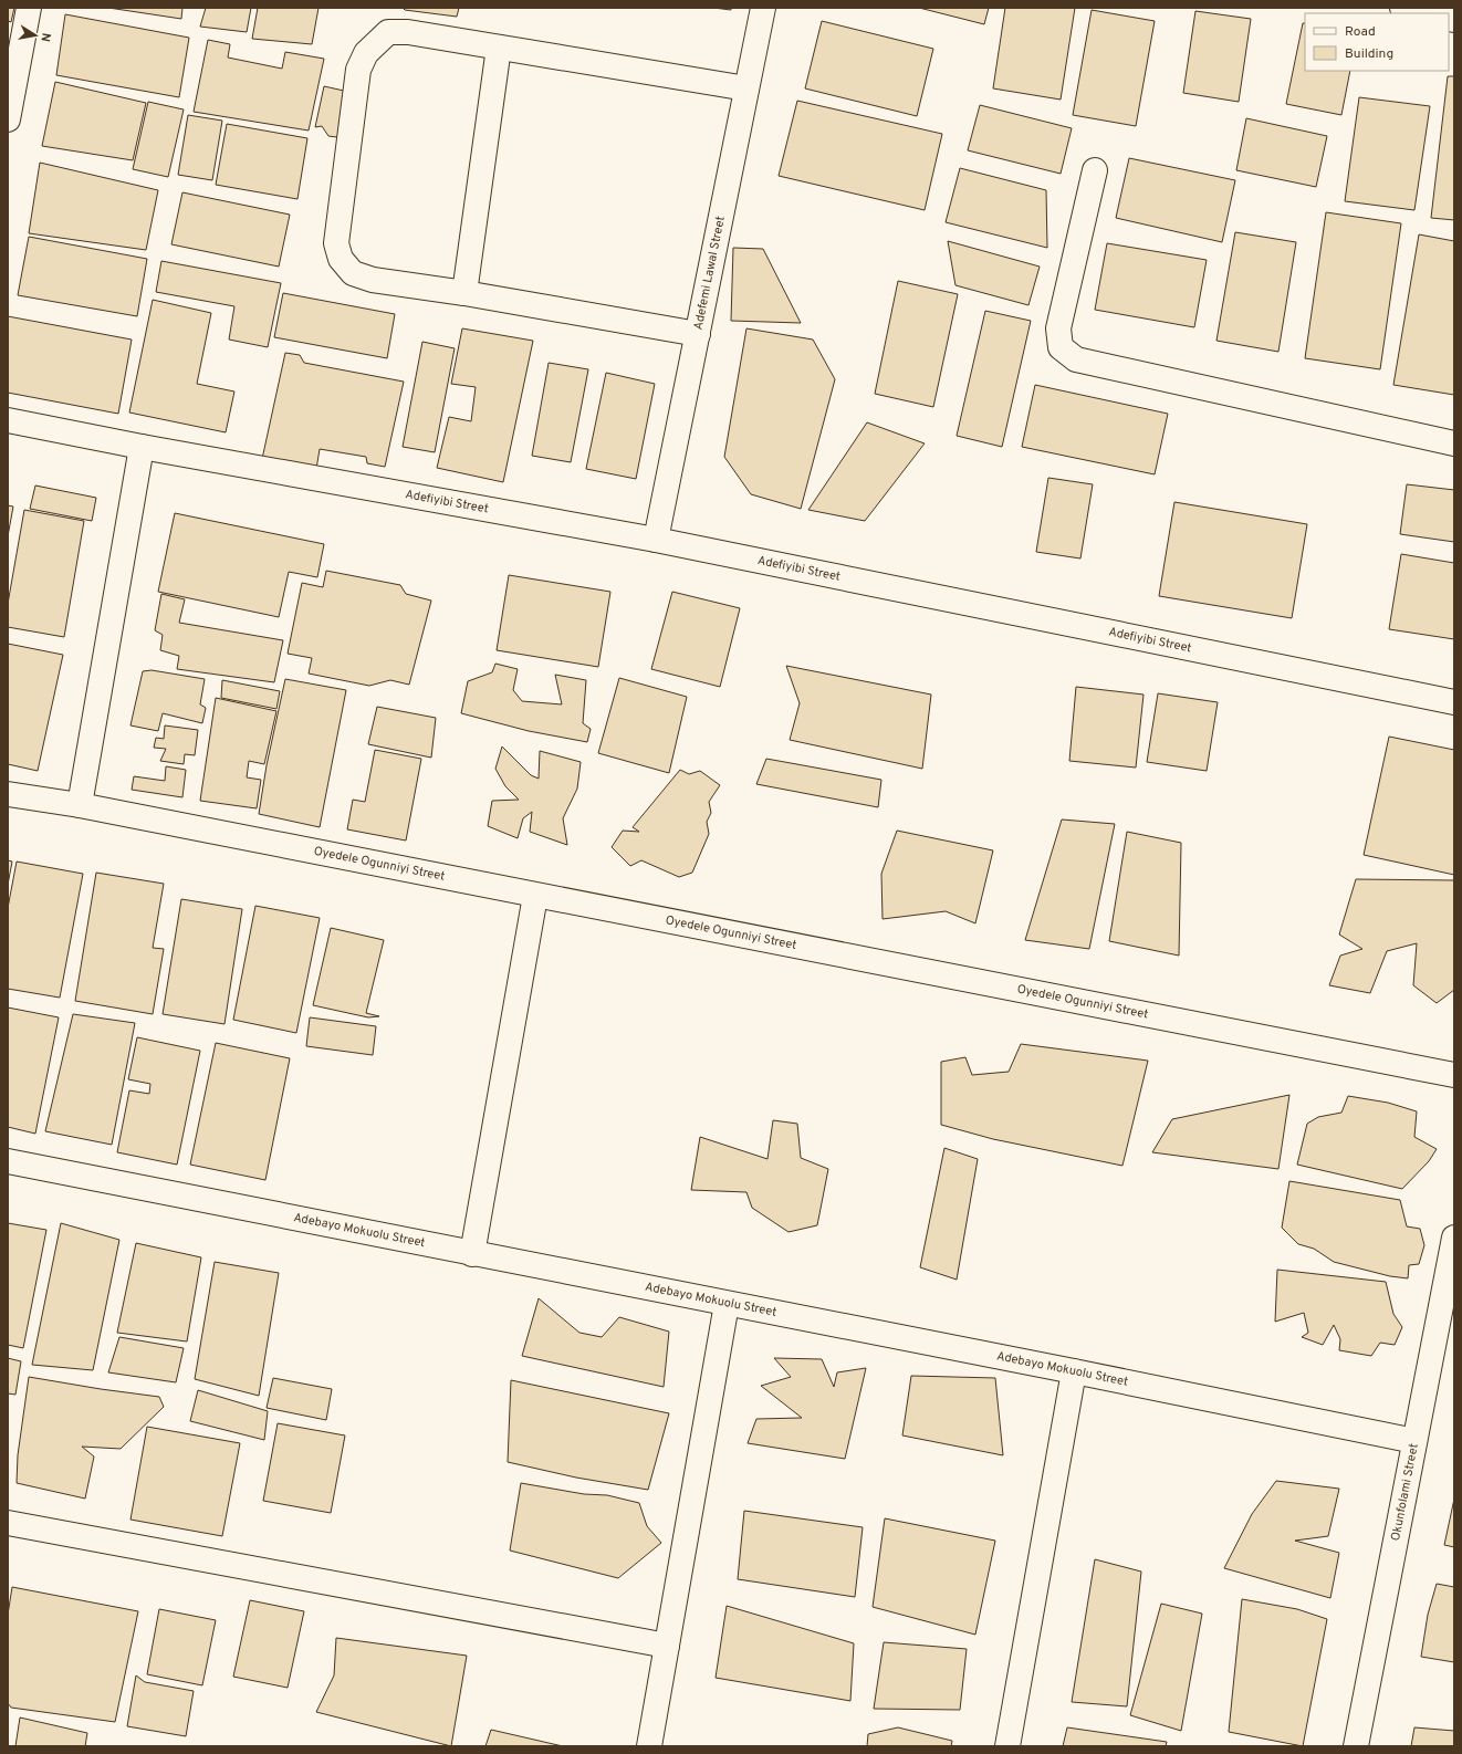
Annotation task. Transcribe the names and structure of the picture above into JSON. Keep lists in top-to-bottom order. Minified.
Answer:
{"streets":{"street":["Adefemi Lawal Street","Adefiyibi Street","Oyedele Ogunniyi Street","Adebayo Mokuolu Street","Okunfolami Street"]},"crossings":[["Adefemi Lawal Street","Adefiyibi Street"],["Adebayo Mokuolu Street","Okunfolami Street"]],"legend":["Road","Building"],"north":"right"}
